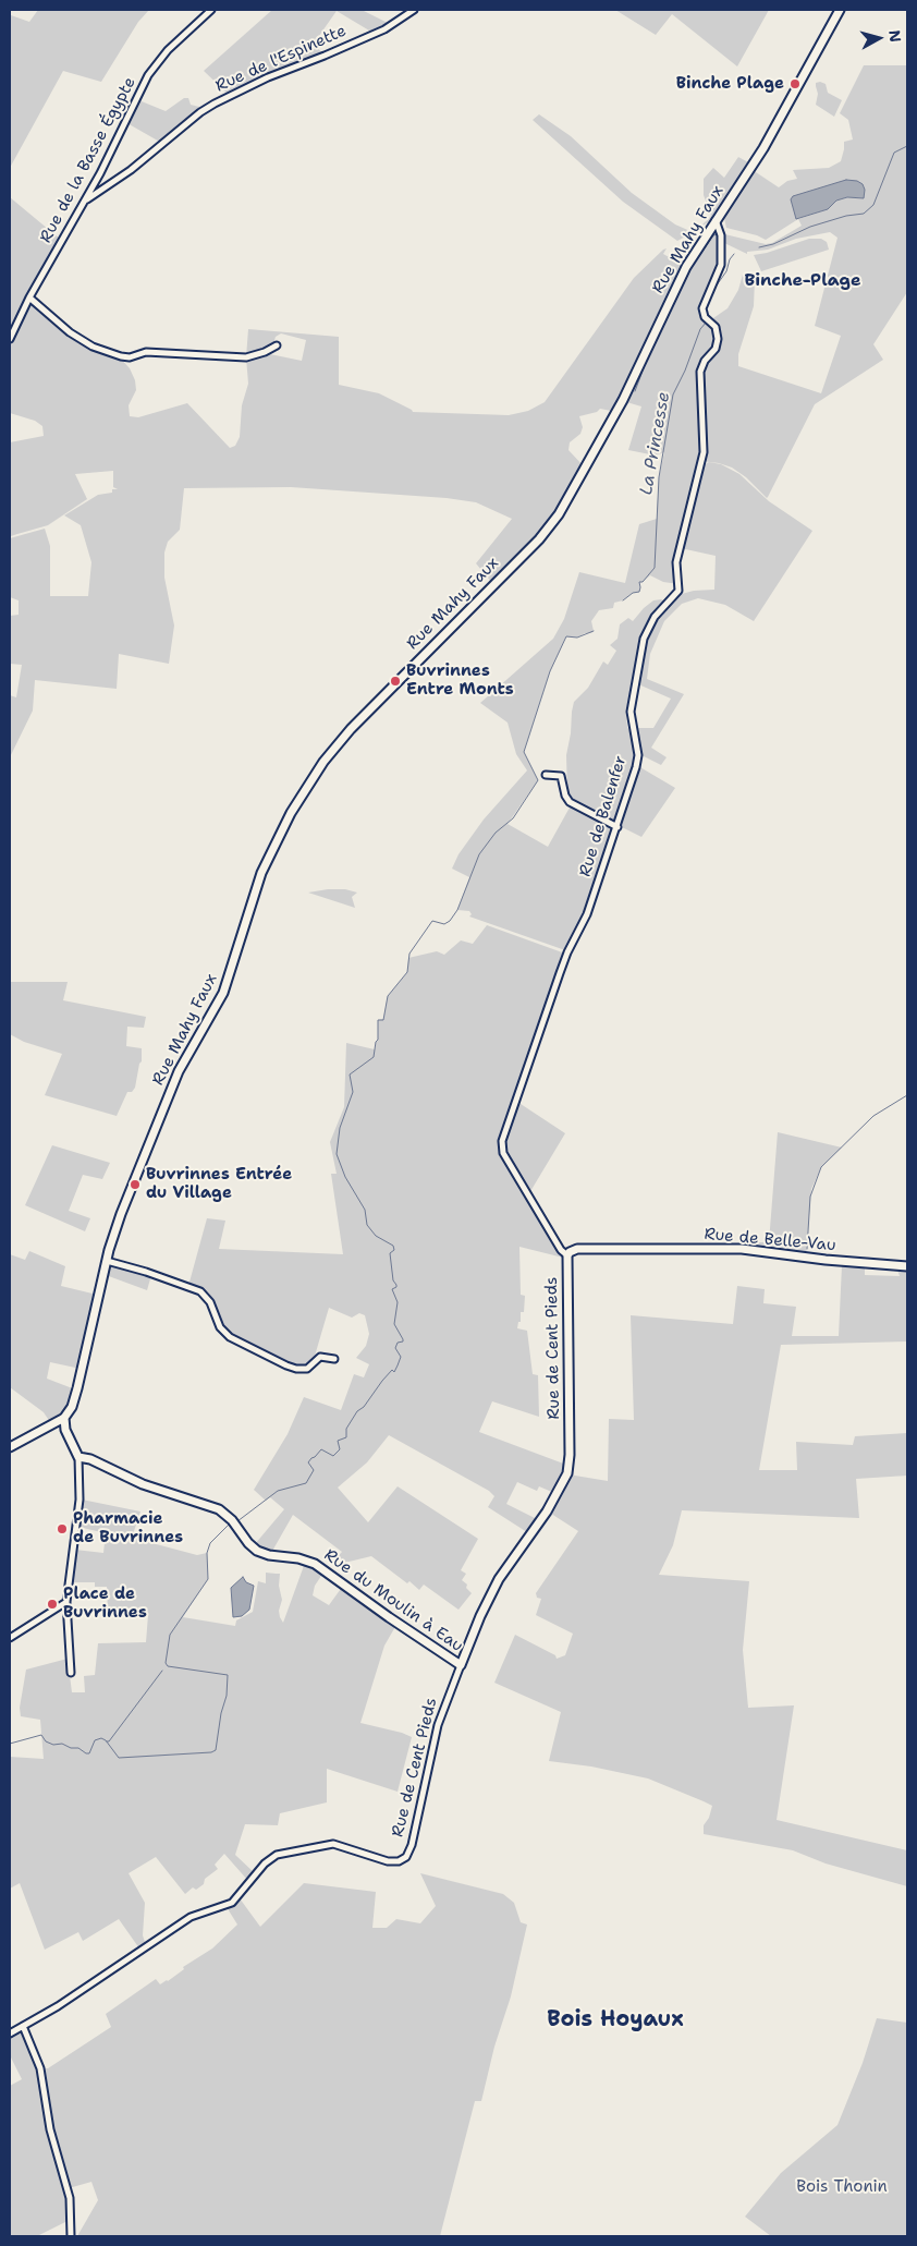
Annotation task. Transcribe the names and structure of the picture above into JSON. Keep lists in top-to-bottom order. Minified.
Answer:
{"streets":{"street":["Rue de l'Espinette","Rue de la Basse Égypte","Rue Mahy Faux","Rue de Balenfer","Rue de Belle-Vau","Rue de Cent Pieds","Rue du Moulin à Eau"]},"crossings":[["Rue de l'Espinette","Rue de la Basse Égypte"],["Rue Mahy Faux","Rue de Balenfer"],["Rue de Balenfer","Rue de Belle-Vau"],["Rue de Balenfer","Rue de Cent Pieds"],["Rue de Belle-Vau","Rue de Cent Pieds"],["Rue de Cent Pieds","Rue du Moulin à Eau"]],"districts":["Binche-Plage","Bois Hoyaux"],"water":["La Princesse"],"parks":["Bois Thonin"],"places":["Binche Plage","Buvrinnes Entre Monts","Buvrinnes Entrée du Village","Pharmacie de Buvrinnes","Place de Buvrinnes"],"north":"right"}
